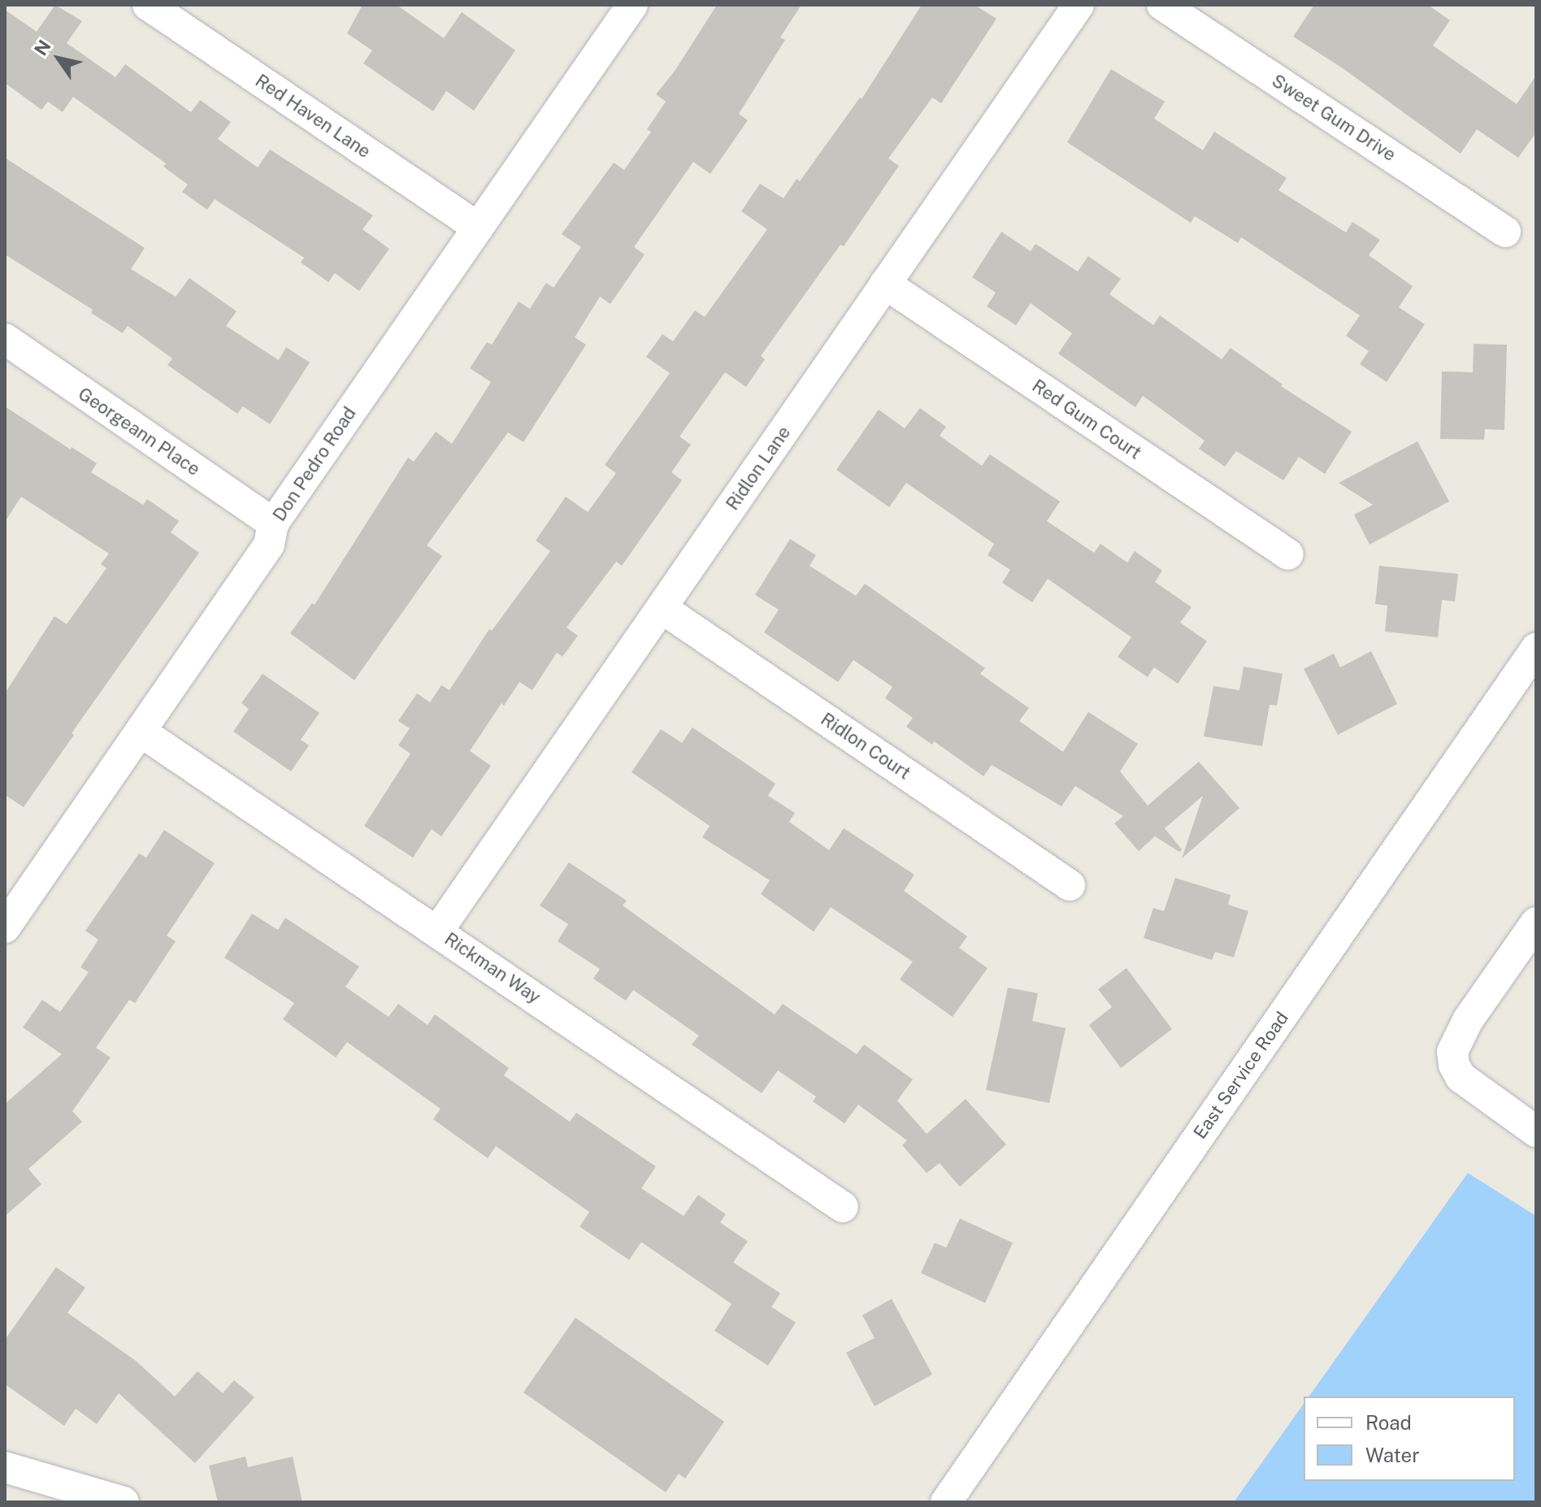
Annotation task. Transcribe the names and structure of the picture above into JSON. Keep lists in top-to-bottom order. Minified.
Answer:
{"streets":{"street":["Red Haven Lane","Sweet Gum Drive","Red Gum Court","Georgeann Place","Don Pedro Road","Ridlon Lane","Ridlon Court","Rickman Way","East Service Road"]},"crossings":[["Red Haven Lane","Don Pedro Road"],["Red Gum Court","Ridlon Lane"],["Georgeann Place","Don Pedro Road"],["Don Pedro Road","Rickman Way"],["Ridlon Lane","Ridlon Court"],["Ridlon Lane","Rickman Way"]],"legend":["Road","Water"],"north":"top left"}
